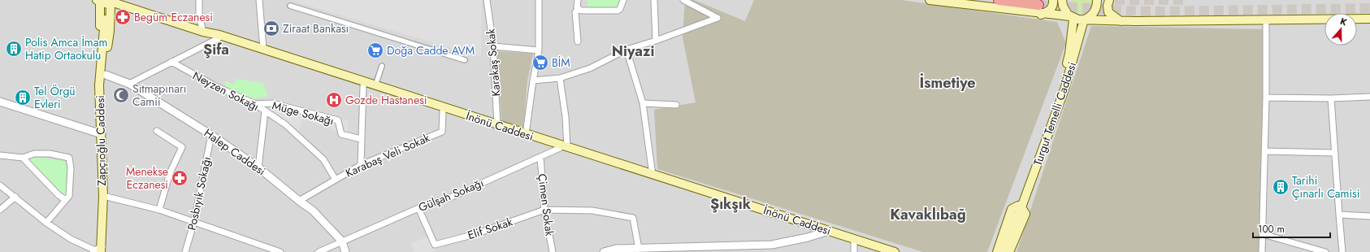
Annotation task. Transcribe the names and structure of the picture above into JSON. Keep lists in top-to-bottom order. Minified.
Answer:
{"streets":{"main road":["Turgut Temelli Caddesi","İnönü Caddesi","Zapçıoğlu Caddesi"],"street":["Karakaş Sokak","Neyzen Sokağı","Müge Sokağı","Halep Caddesi","Karabaş Veli Sokak","Posbıyık Sokağı","Gülşah Sokağı","Çimen Sokak","Elif Sokak"]},"crossings":[["Karakaş Sokak","İnönü Caddesi"],["Neyzen Sokağı","Müge Sokağı"],["Neyzen Sokağı","Halep Caddesi"],["İnönü Caddesi","Karabaş Veli Sokak"],["İnönü Caddesi","Gülşah Sokağı"],["Zapçıoğlu Caddesi","Halep Caddesi"],["Halep Caddesi","Karabaş Veli Sokak"],["Halep Caddesi","Posbıyık Sokağı"],["Halep Caddesi","Gülşah Sokağı"],["Gülşah Sokağı","Çimen Sokak"],["Gülşah Sokağı","Elif Sokak"],["Çimen Sokak","Elif Sokak"]],"districts":["Şifa","Niyazi","İsmetiye","Şıkşık","Kavaklıbağ"],"places":{"pharmacy":["Begüm Eczanesi","Menekse Eczanesi"],"bank":["Ziraat Bankası"],"building":["Polis Amca İmam Hatip Ortaokulu","Tel Örgü Evleri","Tarihi Çınarlı Camisi"],"supermarket":["Doğa Cadde AVM","BİM"],"mosque":["Sıtmapınarı Camii"],"hospital":["Gozde Hastanesi"]},"scale_bar":"100 m","north":"top"}
